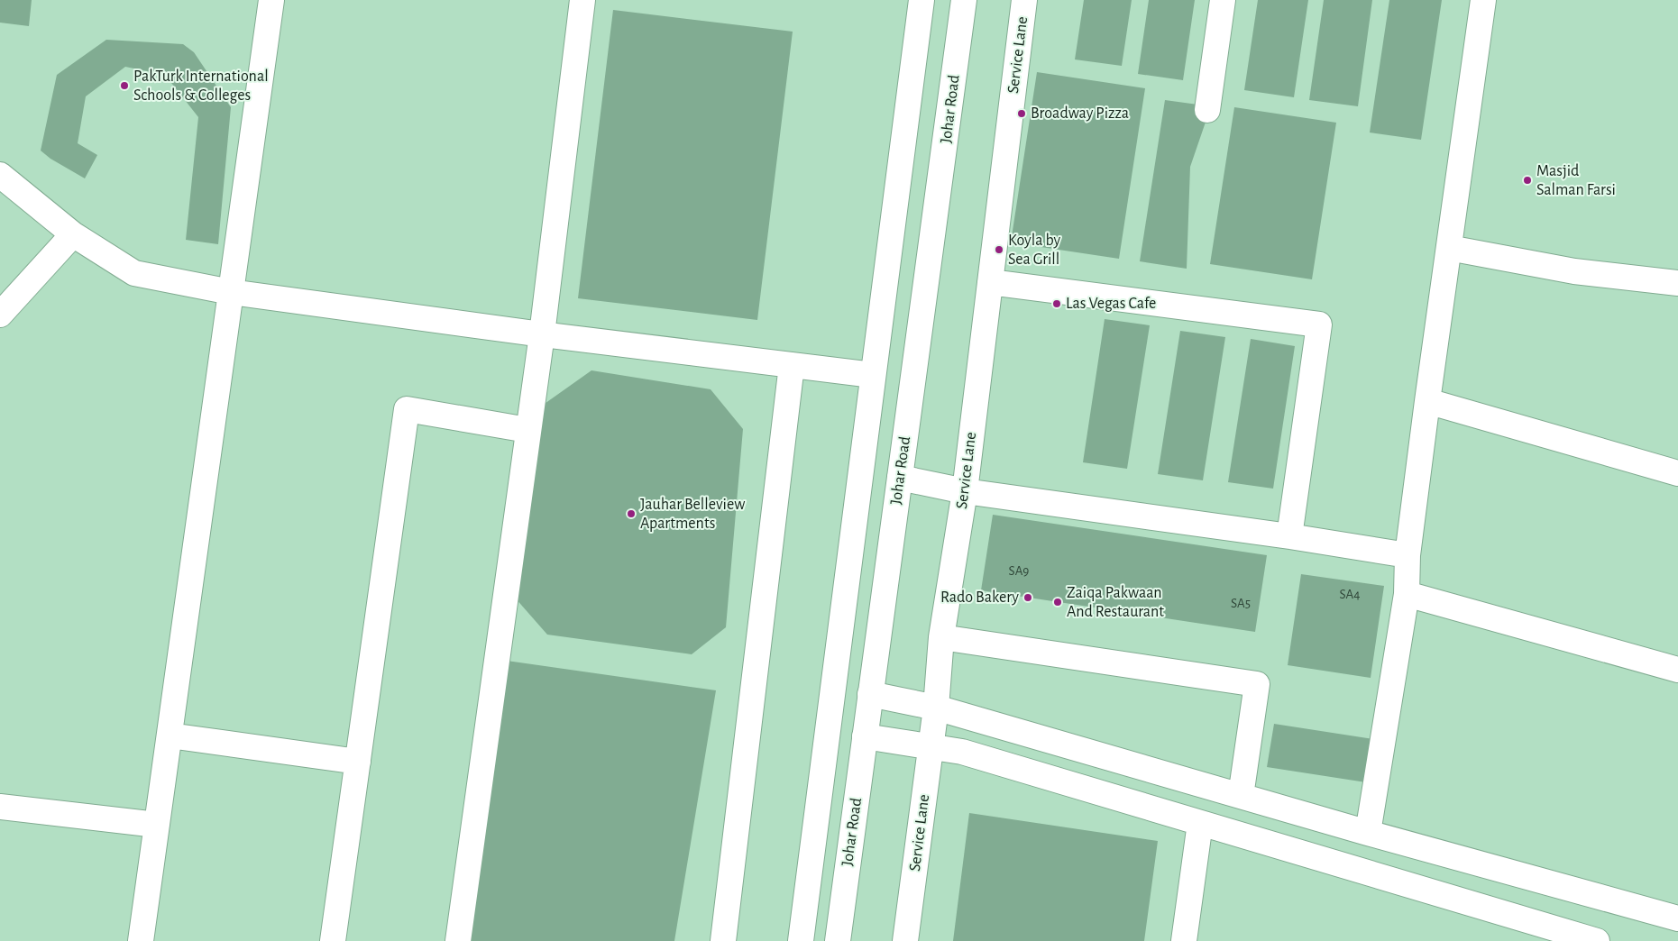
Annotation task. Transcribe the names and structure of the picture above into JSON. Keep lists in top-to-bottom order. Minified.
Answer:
{"streets":{"street":["Service Lane","Johar Road"]},"places":["PakTurk International Schools & Colleges","Broadway Pizza","Masjid Salman Farsi","Koyla by Sea Grill","Las Vegas Cafe","Jauhar Belleview Apartments","Rado Bakery","Zaiqa Pakwaan And Restaurant"],"house_numbers":["SA9","SA4","SA5"]}
